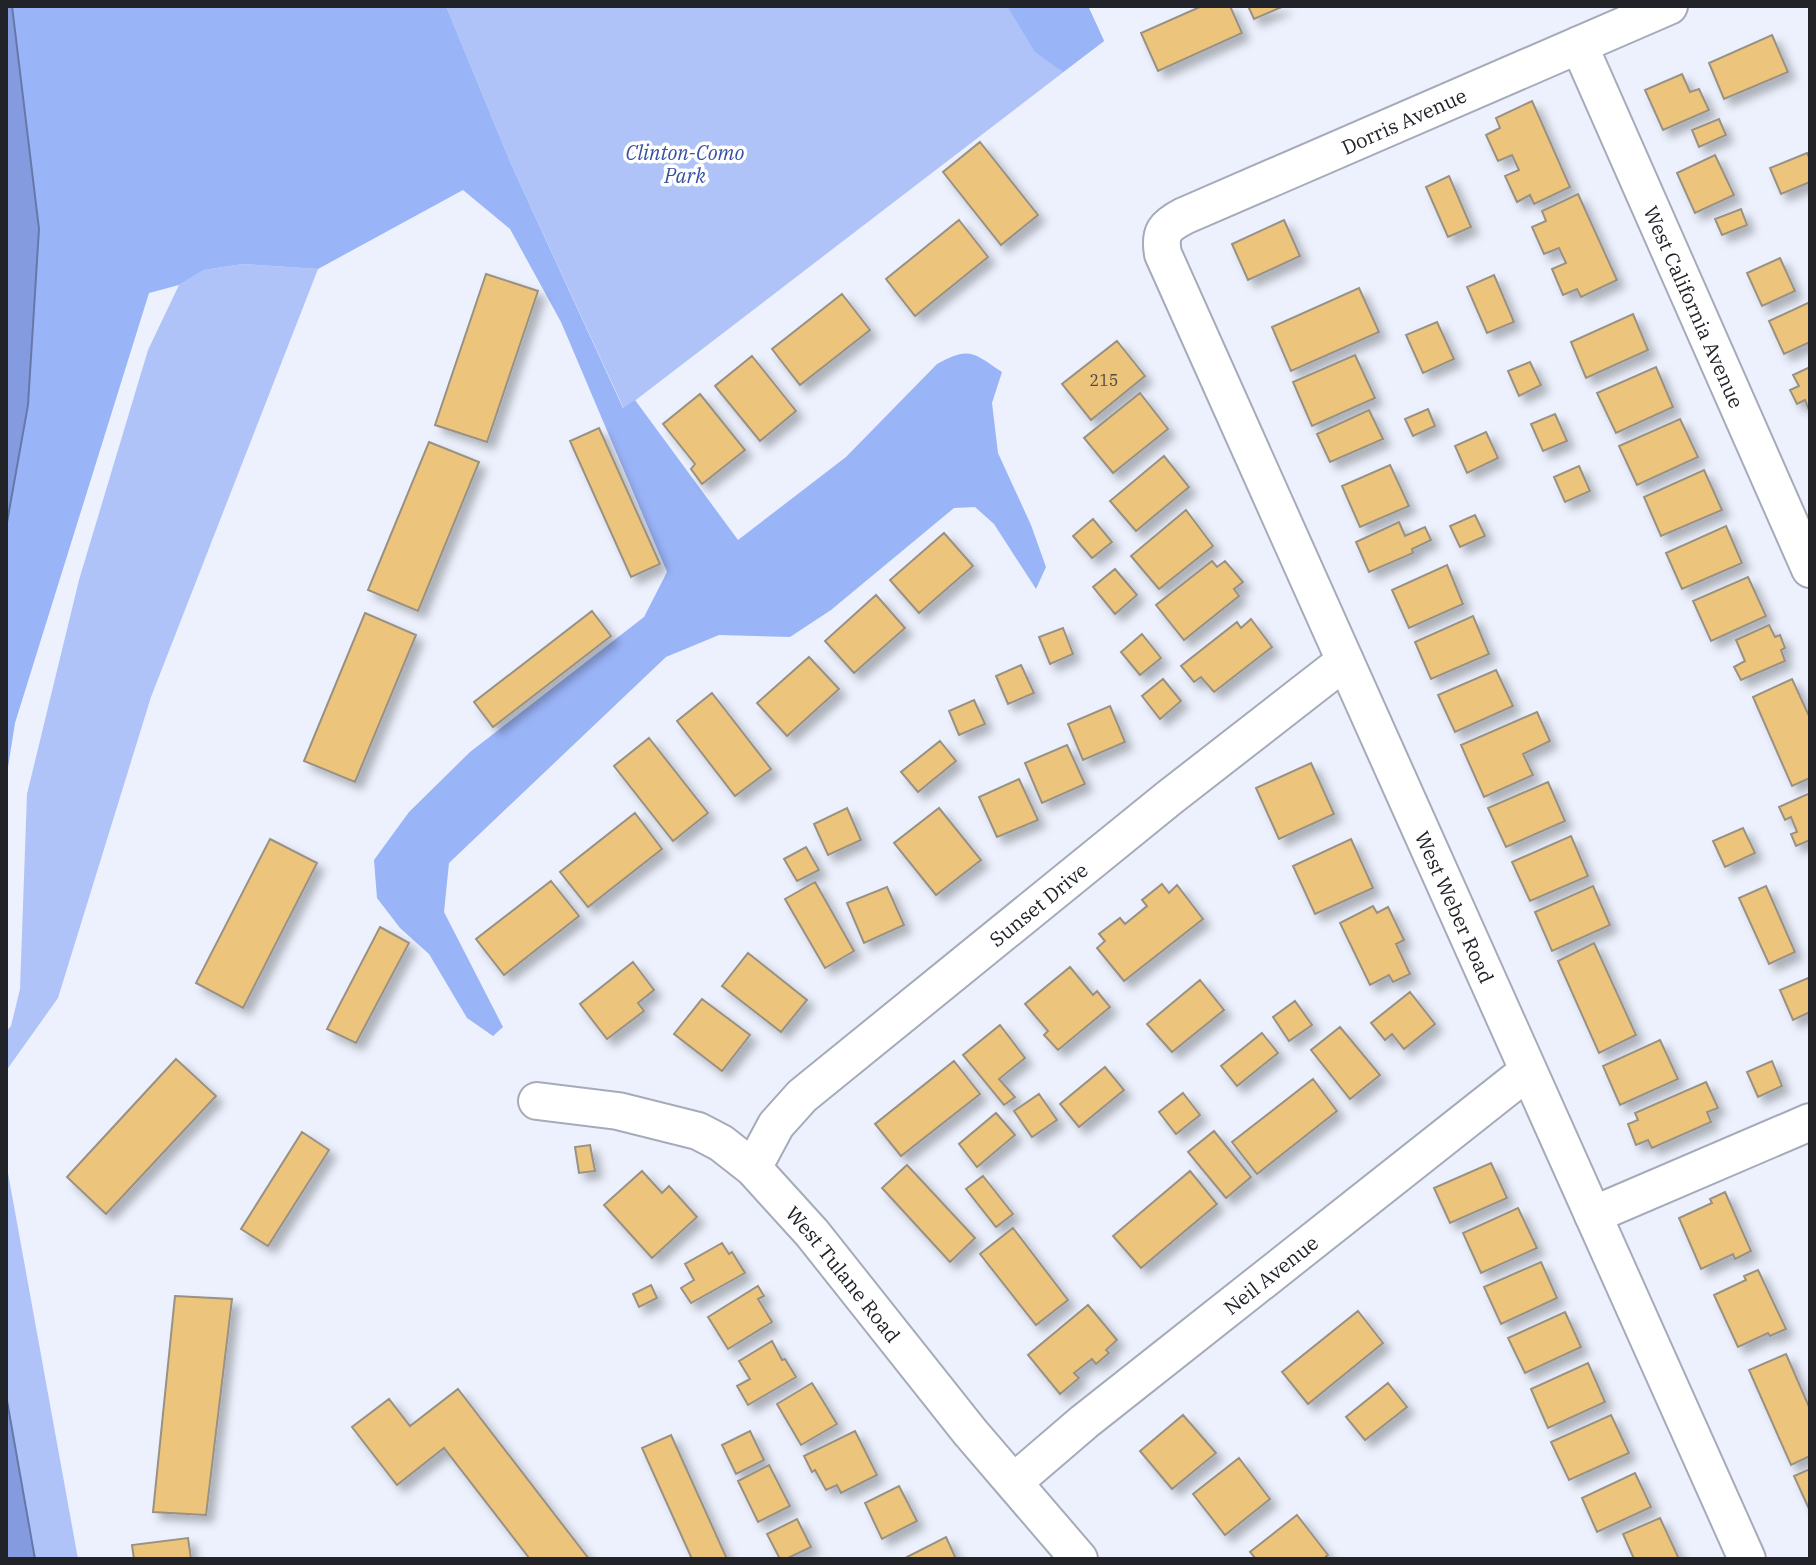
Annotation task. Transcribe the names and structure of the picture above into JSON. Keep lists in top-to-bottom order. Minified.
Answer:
{"streets":{"street":["Dorris Avenue","West California Avenue","Sunset Drive","West Weber Road","West Tulane Road","Neil Avenue"]},"crossings":[["Dorris Avenue","West California Avenue"],["Dorris Avenue","West Weber Road"],["Sunset Drive","West Weber Road"],["Sunset Drive","West Tulane Road"],["West Weber Road","Neil Avenue"],["West Tulane Road","Neil Avenue"]],"parks":["Clinton-Como Park"],"house_numbers":["215"]}
